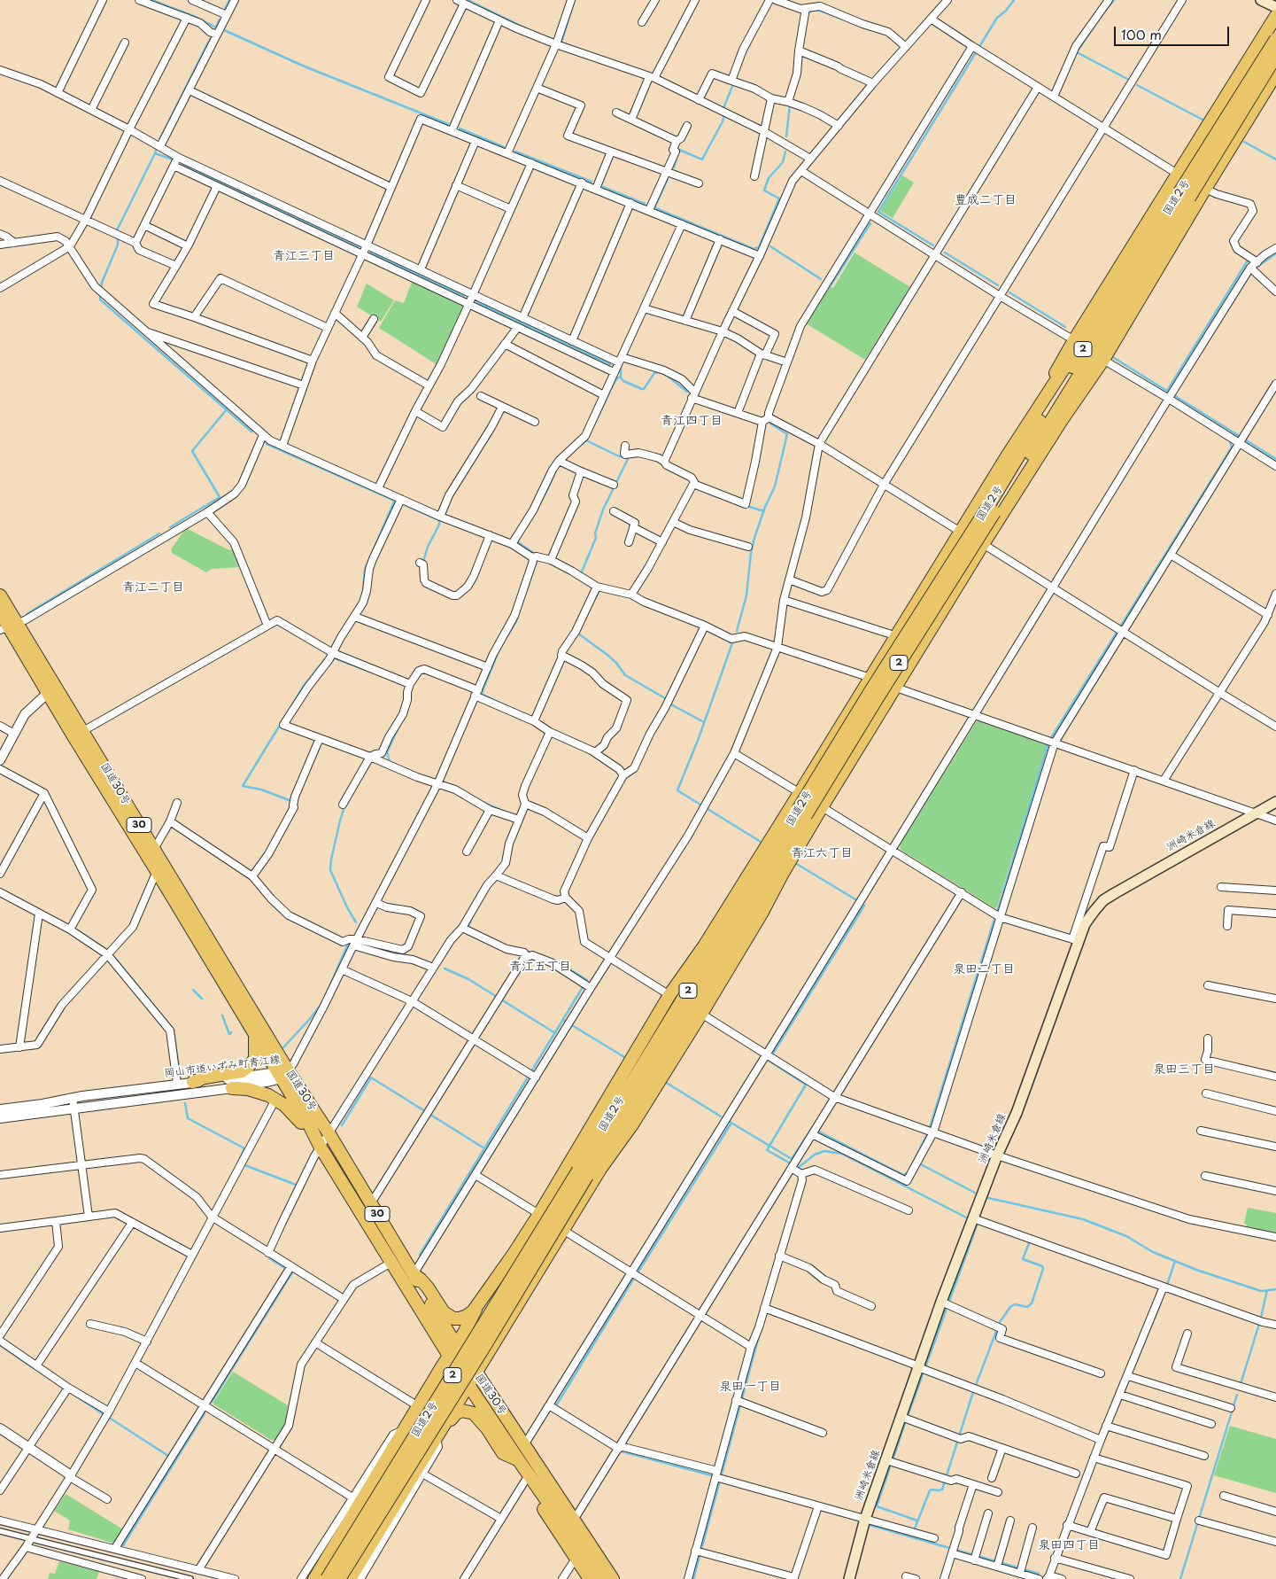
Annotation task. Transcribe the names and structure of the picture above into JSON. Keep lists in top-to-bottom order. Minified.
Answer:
{"streets":{"highway":["国道2号","2","国道30号","30"],"main road":["洲崎米倉線"],"street":["岡山市道いずみ町青江線"]},"crossings":[["国道30号","岡山市道いずみ町青江線"]],"districts":["豊成二丁目","青江三丁目","青江四丁目","青江二丁目","青江六丁目","青江五丁目","泉田二丁目","泉田三丁目","泉田一丁目","泉田四丁目"],"scale_bar":"100 m"}
